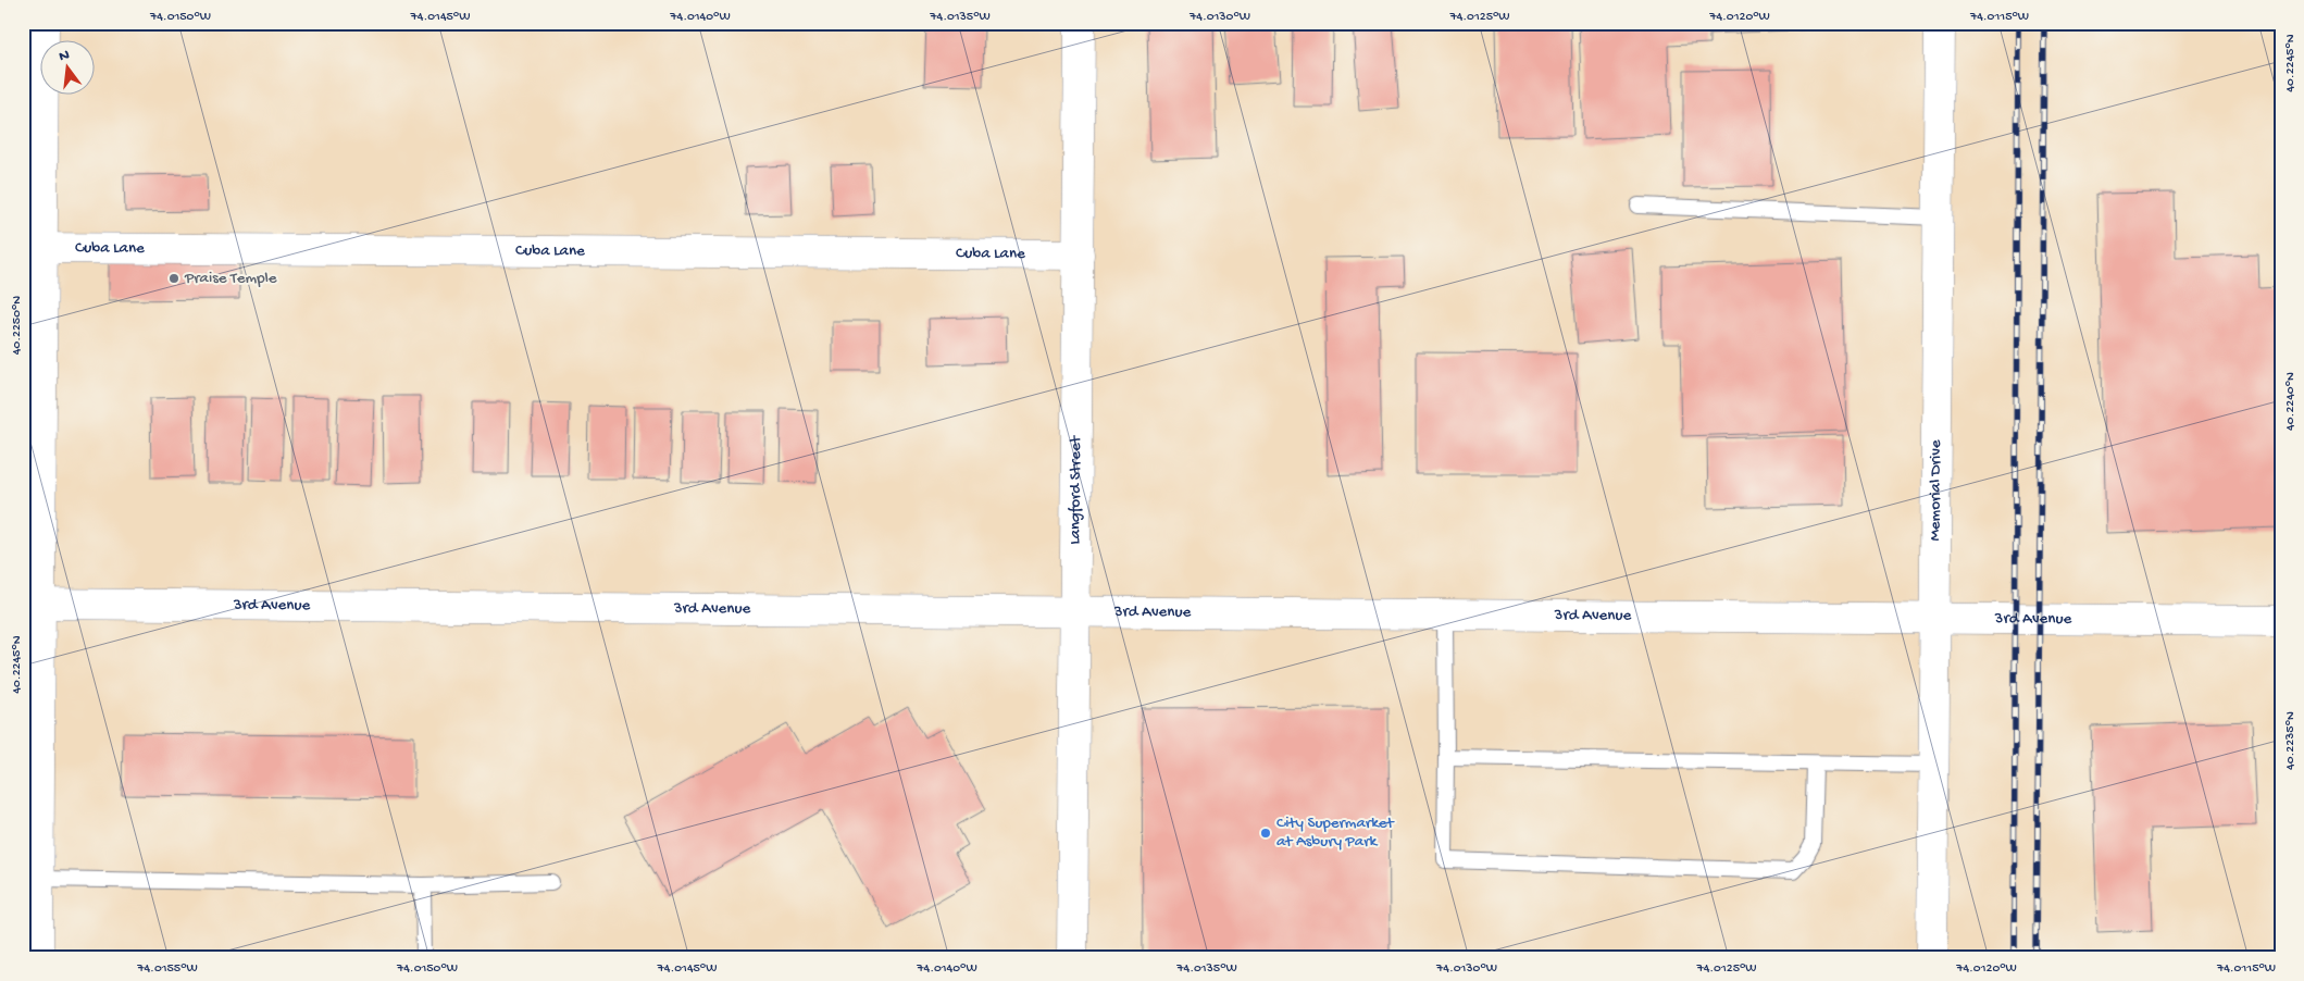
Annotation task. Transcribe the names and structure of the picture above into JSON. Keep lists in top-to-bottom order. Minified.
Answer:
{"streets":{"street":["Cuba Lane","Langford Street","Memorial Drive","3rd Avenue"]},"crossings":[["Cuba Lane","Langford Street"],["Langford Street","3rd Avenue"],["Memorial Drive","3rd Avenue"]],"places":["Praise Temple","City Supermarket at Asbury Park"],"north":"top","coordinates":["74.0150°W","74.0145°W","74.0140°W","74.0135°W","74.0130°W","74.0125°W","74.0120°W","74.0115°W","40.2245°N","40.2250°N","40.2240°N","40.2235°N","74.0155°W"]}
